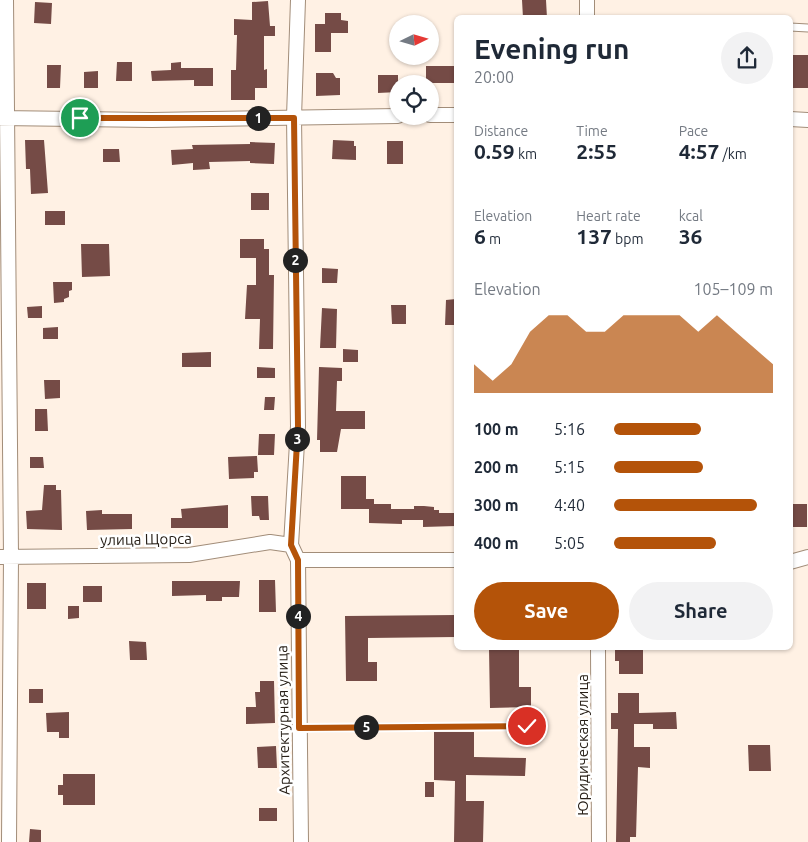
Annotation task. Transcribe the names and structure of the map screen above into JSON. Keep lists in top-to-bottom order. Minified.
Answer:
{"streets":{"street":["улица Щорса","Архитектурная улица","Юридическая улица"]},"crossings":[["улица Щорса","Архитектурная улица"]],"north":"right","page":{"heading":["Evening run","20:00"],"stats":[["Distance","0.59 km"],["Time","2:55"],["Pace","4:57 /km"],["Elevation","6 m"],["Heart rate","137 bpm"],["kcal","36"]],"pins":["1","2","3","4","5"],"chart":["Elevation","105–109 m"],"list":[{"name":"100 m","note":"5:16"},{"name":"200 m","note":"5:15"},{"name":"300 m","note":"4:40"},{"name":"400 m","note":"5:05"}],"buttons":["Save","Share"]}}
